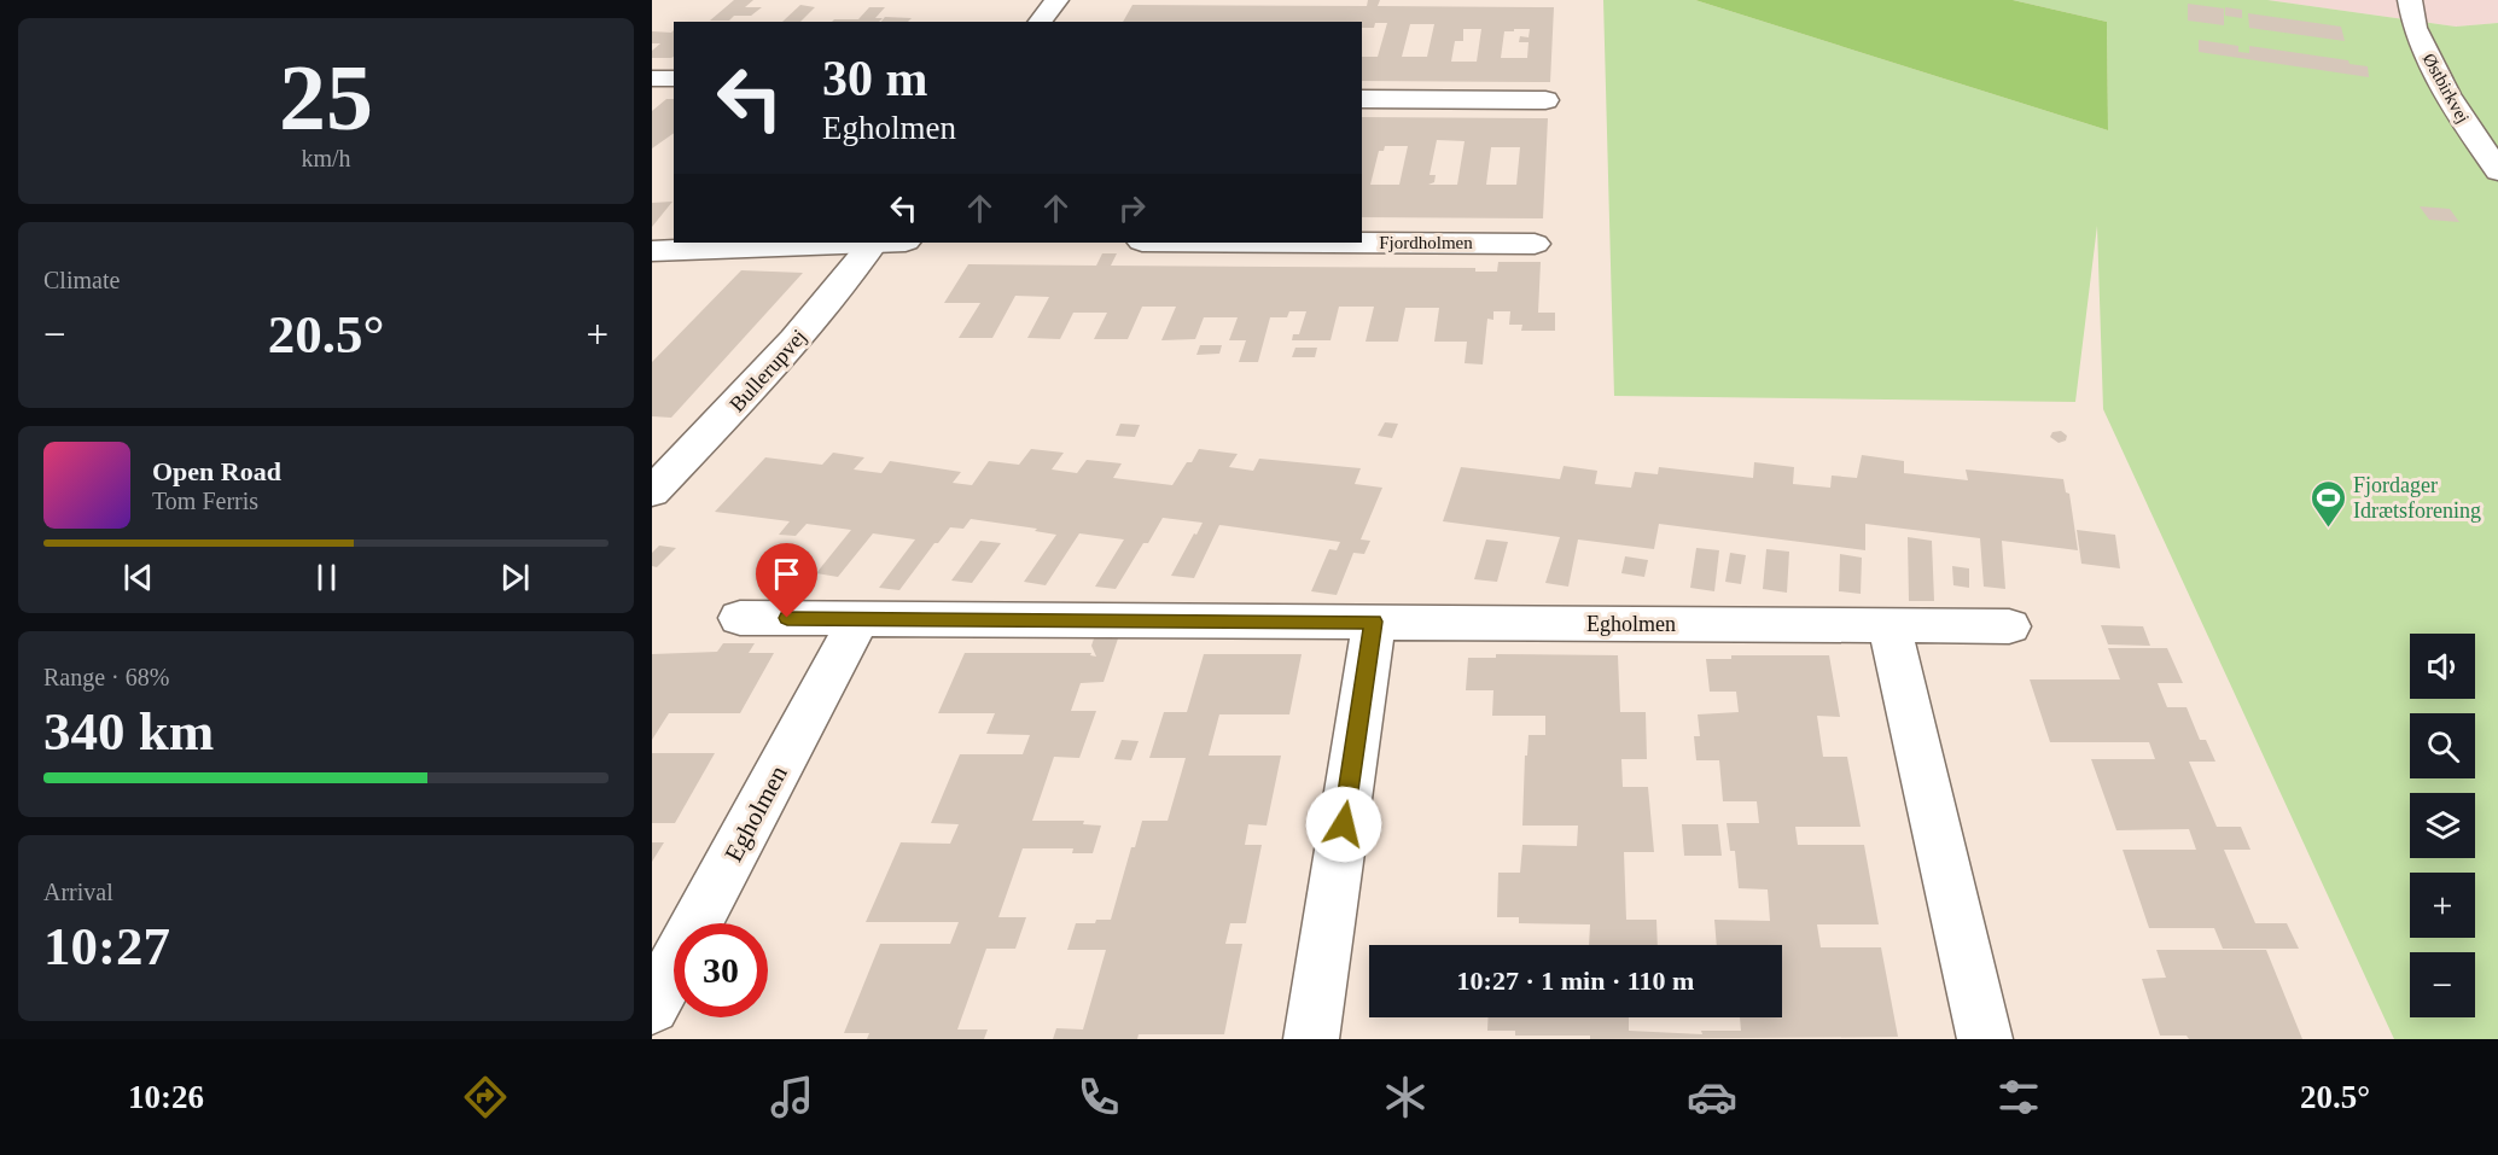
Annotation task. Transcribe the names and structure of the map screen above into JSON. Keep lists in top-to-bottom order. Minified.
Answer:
{"streets":{"street":["Østbirkvej","Fjordholmen","Bullerupvej","Egholmen"]},"places":{"sports":["Fjordager Idrætsforening"]},"page":{"tile":[["25","km/h"],"Climate",["Range · 68%","340 km"],["Arrival","10:27"]],"turn":["30 m","Egholmen"],"heat":["−","20.5°","+"],"song":["Open Road","Tom Ferris"],"map_buttons":["+","−"],"limit":"30","trip":"10:27 · 1 min · 110 m","tabs":["10:26","20.5°"]}}
